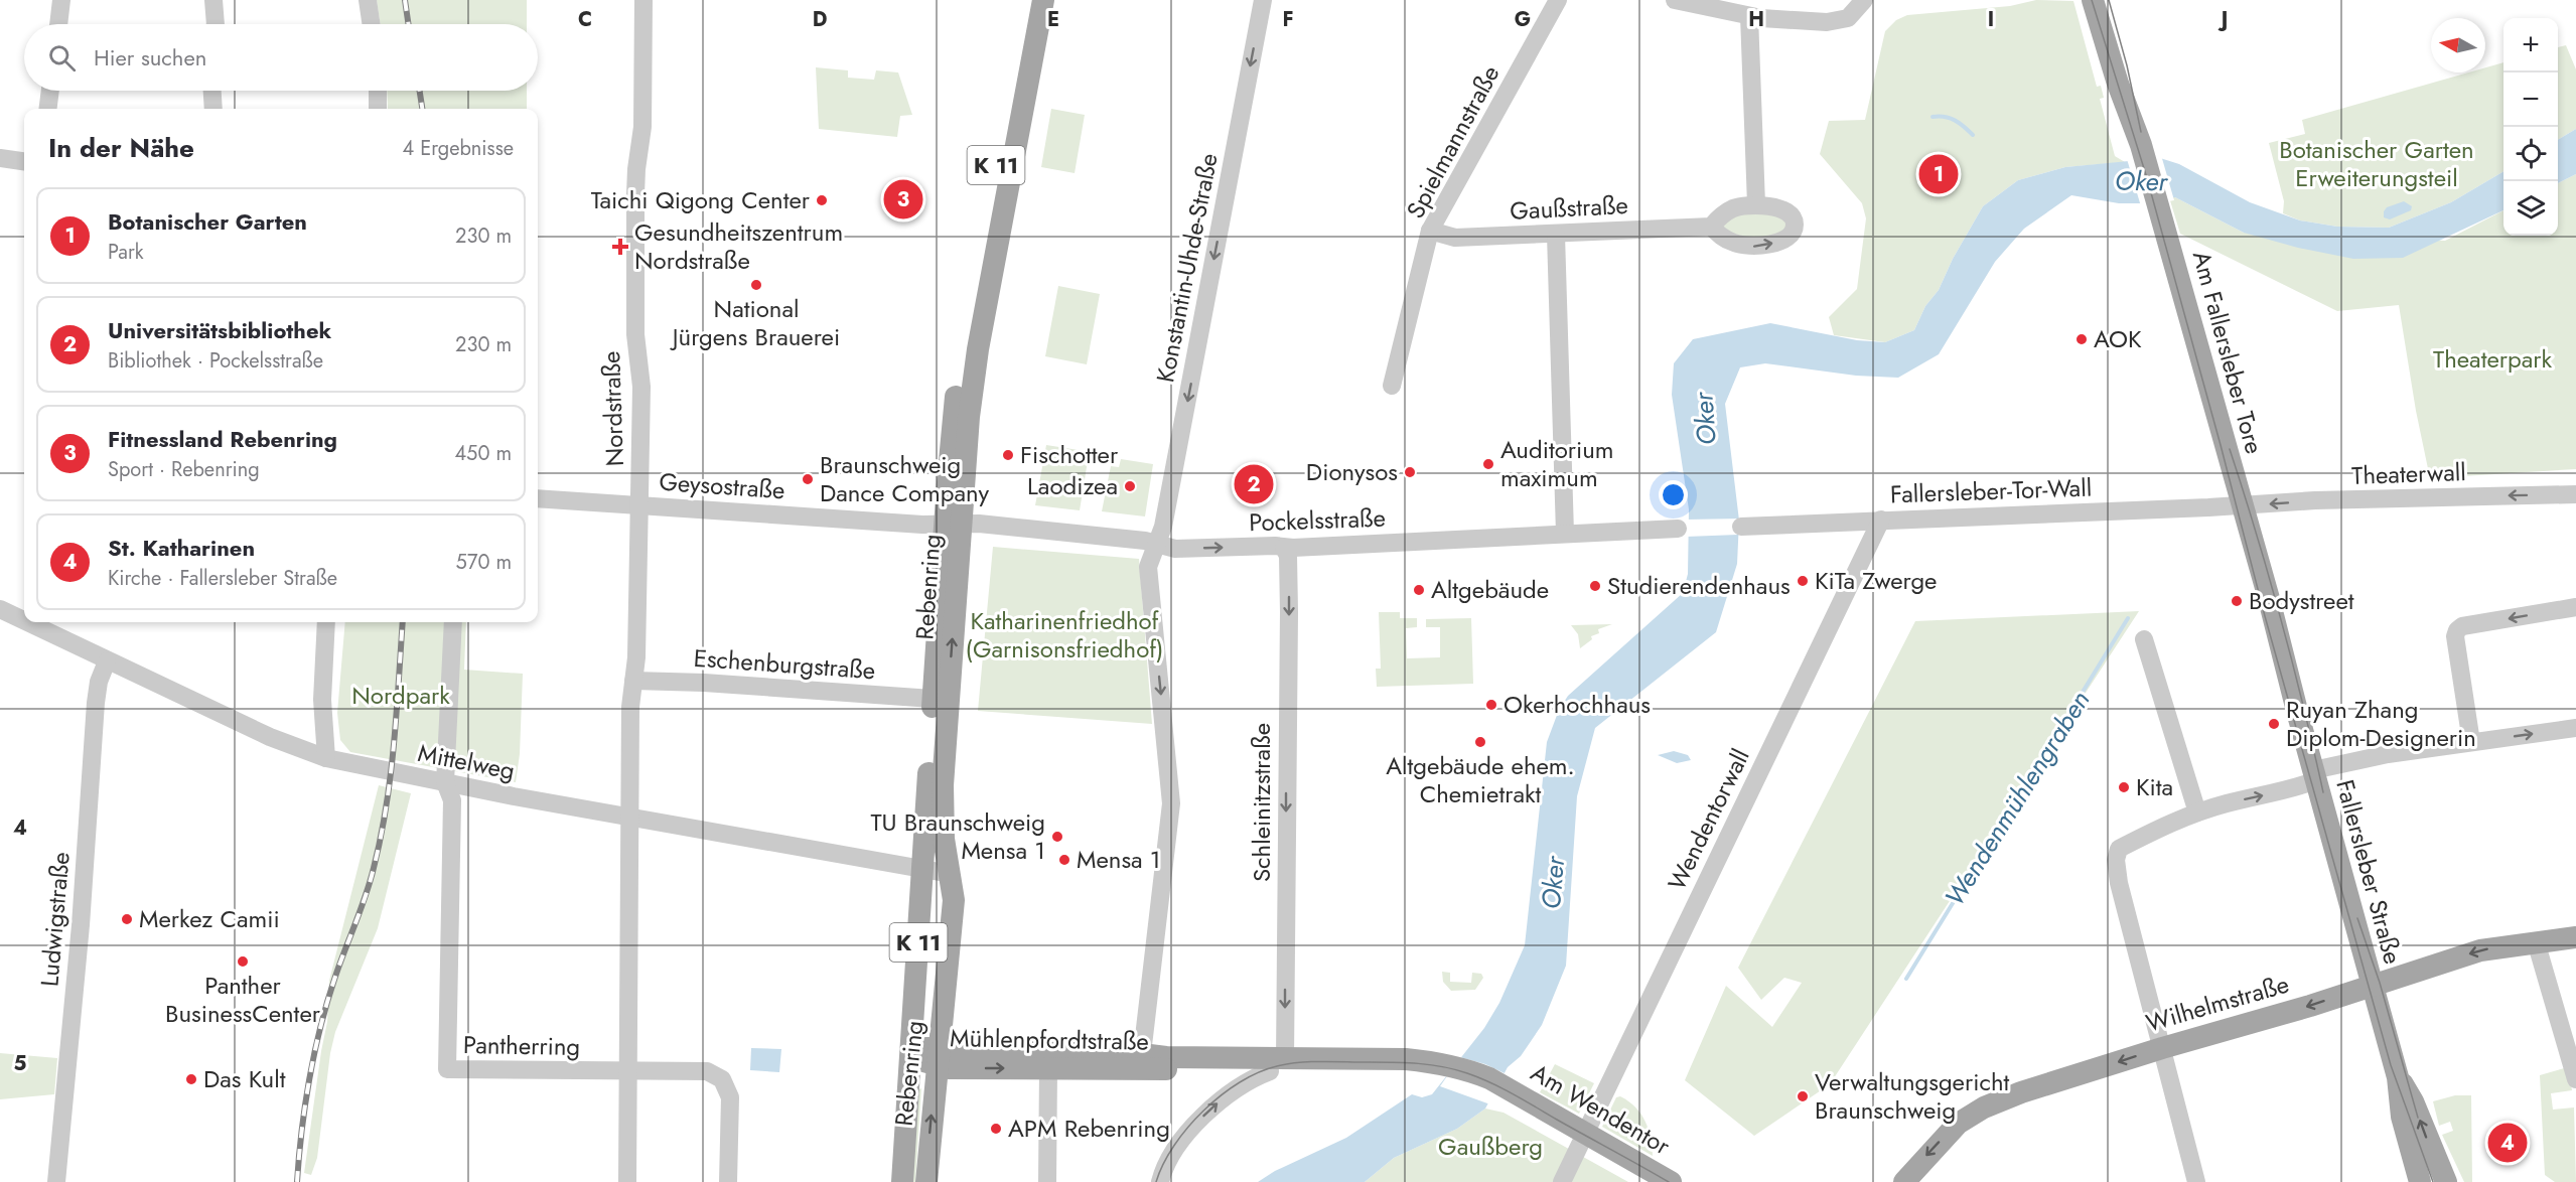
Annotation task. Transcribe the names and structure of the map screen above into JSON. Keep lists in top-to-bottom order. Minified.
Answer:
{"streets":{"main road":["K 11","Am Fallersleber Tore","Rebenring","Fallersleber Straße","Wilhelmstraße","Mühlenpfordtstraße","Am Wendentor"],"street":["Spielmannstraße","Gaußstraße","Konstantin-Uhde-Straße","Nordstraße","Theaterwall","Geysostraße","Fallersleber-Tor-Wall","Pockelsstraße","Eschenburgstraße","Mittelweg","Schleinitzstraße","Wendentorwall","Ludwigstraße","Pantherring"]},"crossings":[["Spielmannstraße","Gaußstraße"],["Konstantin-Uhde-Straße","Pockelsstraße"],["Konstantin-Uhde-Straße","Mühlenpfordtstraße"],["Am Fallersleber Tore","Theaterwall"],["Am Fallersleber Tore","Fallersleber-Tor-Wall"],["Am Fallersleber Tore","Fallersleber Straße"],["Nordstraße","Geysostraße"],["Nordstraße","Eschenburgstraße"],["Nordstraße","Mittelweg"],["Theaterwall","Fallersleber-Tor-Wall"],["Theaterwall","Fallersleber Straße"],["Geysostraße","Pockelsstraße"],["Geysostraße","Rebenring"],["Fallersleber-Tor-Wall","Wendentorwall"],["Fallersleber-Tor-Wall","Fallersleber Straße"],["Pockelsstraße","Rebenring"],["Pockelsstraße","Schleinitzstraße"],["Rebenring","Eschenburgstraße"],["Rebenring","Mittelweg"],["Rebenring","Mühlenpfordtstraße"],["Mittelweg","Ludwigstraße"],["Mittelweg","Pantherring"],["Schleinitzstraße","Mühlenpfordtstraße"],["Wendentorwall","Am Wendentor"],["Fallersleber Straße","Wilhelmstraße"],["Mühlenpfordtstraße","Am Wendentor"]],"one_way":["Konstantin-Uhde-Straße","Theaterwall","Schleinitzstraße","Wilhelmstraße"],"water":["Oker","Wendenmühlengraben"],"parks":["Botanischer Garten Erweiterungsteil","Theaterpark","Katharinenfriedhof (Garnisonsfriedhof)","Nordpark","Gaußberg"],"places":{"other":["Taichi Qigong Center","National Jürgens Brauerei","AOK","Fischotter","Auditorium maximum","Dionysos","Braunschweig Dance Company","Laodizea","KiTa Zwerge","Studierendenhaus","Altgebäude","Bodystreet","Okerhochhaus","Ruyan Zhang Diplom-Designerin","Altgebäude ehem. Chemietrakt","Kita","TU Braunschweig Mensa 1","Mensa 1","Merkez Camii","Panther BusinessCenter","Das Kult","Verwaltungsgericht Braunschweig","APM Rebenring"],"health":["Gesundheitszentrum Nordstraße"]},"north":"left","page":{"map_buttons":["+","−"],"search":"Hier suchen","heading":["In der Nähe","4 Ergebnisse"],"pins":["1","3","2","4"],"list":[{"mark":"1","name":"Botanischer Garten","note":"Park","value":"230 m"},{"mark":"2","name":"Universitätsbibliothek","note":"Bibliothek · Pockelsstraße","value":"230 m"},{"mark":"3","name":"Fitnessland Rebenring","note":"Sport · Rebenring","value":"450 m"},{"mark":"4","name":"St. Katharinen","note":"Kirche · Fallersleber Straße","value":"570 m"}]},"grid":{"columns":["C","D","E","F","G","H","I","J"],"rows":["4","5"]}}
